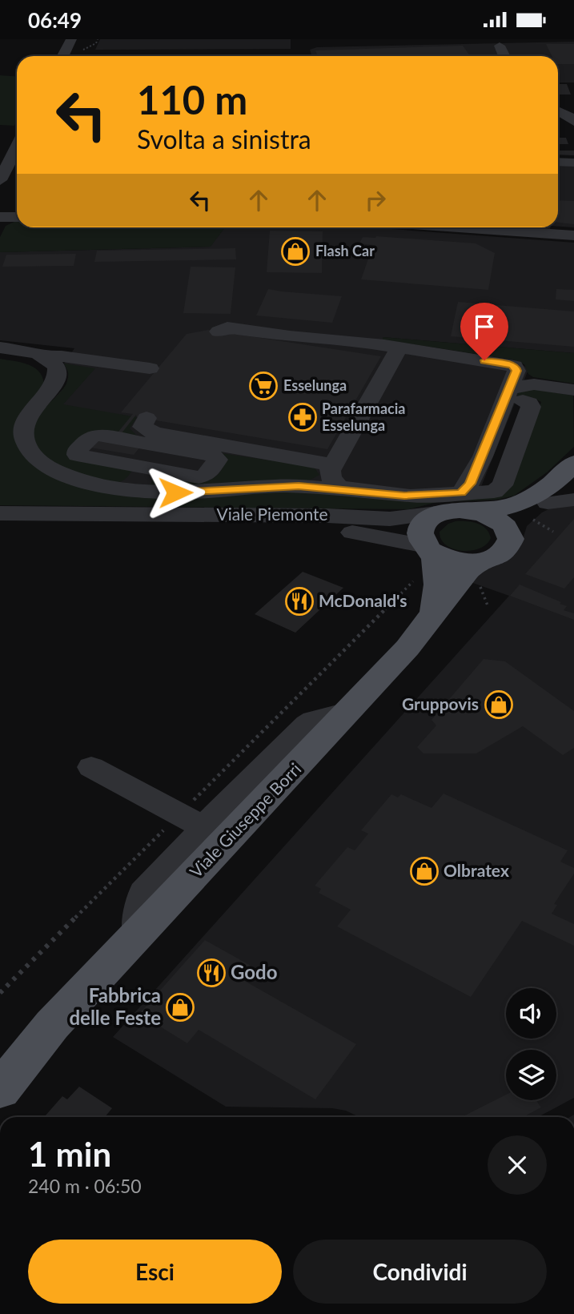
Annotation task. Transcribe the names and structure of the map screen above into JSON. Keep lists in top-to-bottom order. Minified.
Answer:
{"streets":{"main road":["Viale Giuseppe Borri"],"street":["Viale Piemonte"]},"crossings":[["Viale Piemonte","Viale Giuseppe Borri"]],"places":{"shop":["Flash Car","Gruppovis","Olbratex","Fabbrica delle Feste"],"supermarket":["Esselunga"],"pharmacy":["Parafarmacia Esselunga"],"restaurant":["McDonald's","Godo"]},"page":{"status":"06:49","turn":["110 m","Svolta a sinistra"],"heading":["1 min","240 m · 06:50"],"buttons":["Esci","Condividi"]}}
